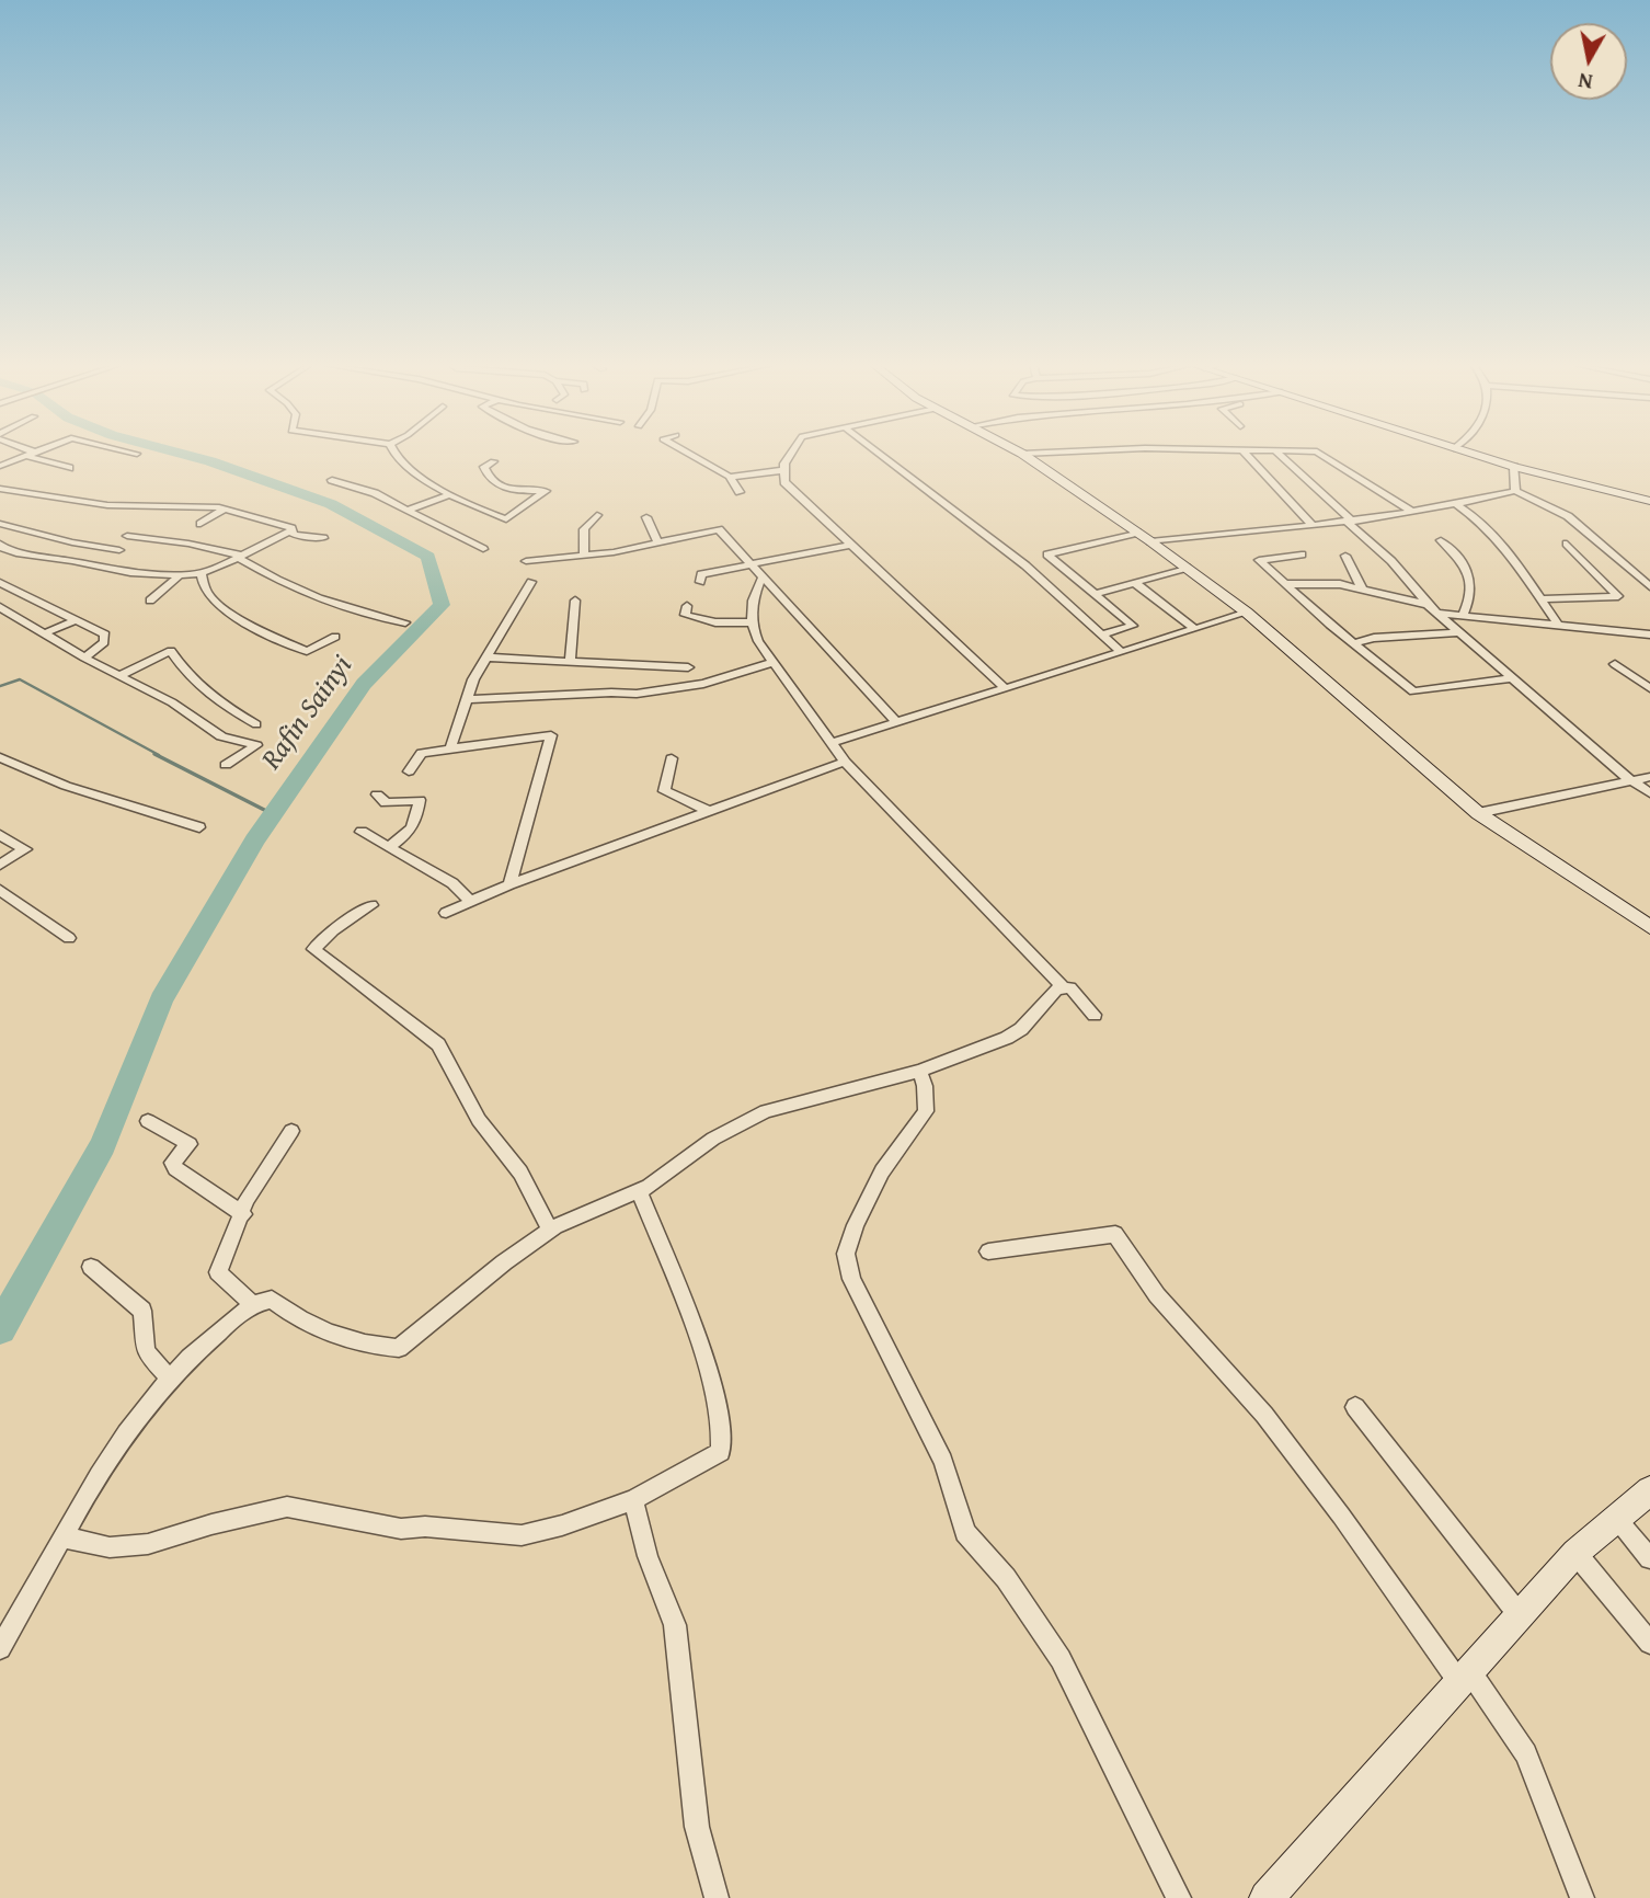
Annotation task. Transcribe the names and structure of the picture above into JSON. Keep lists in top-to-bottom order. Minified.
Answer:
{"water":["Rafin Sainyi"],"north":"bottom"}
